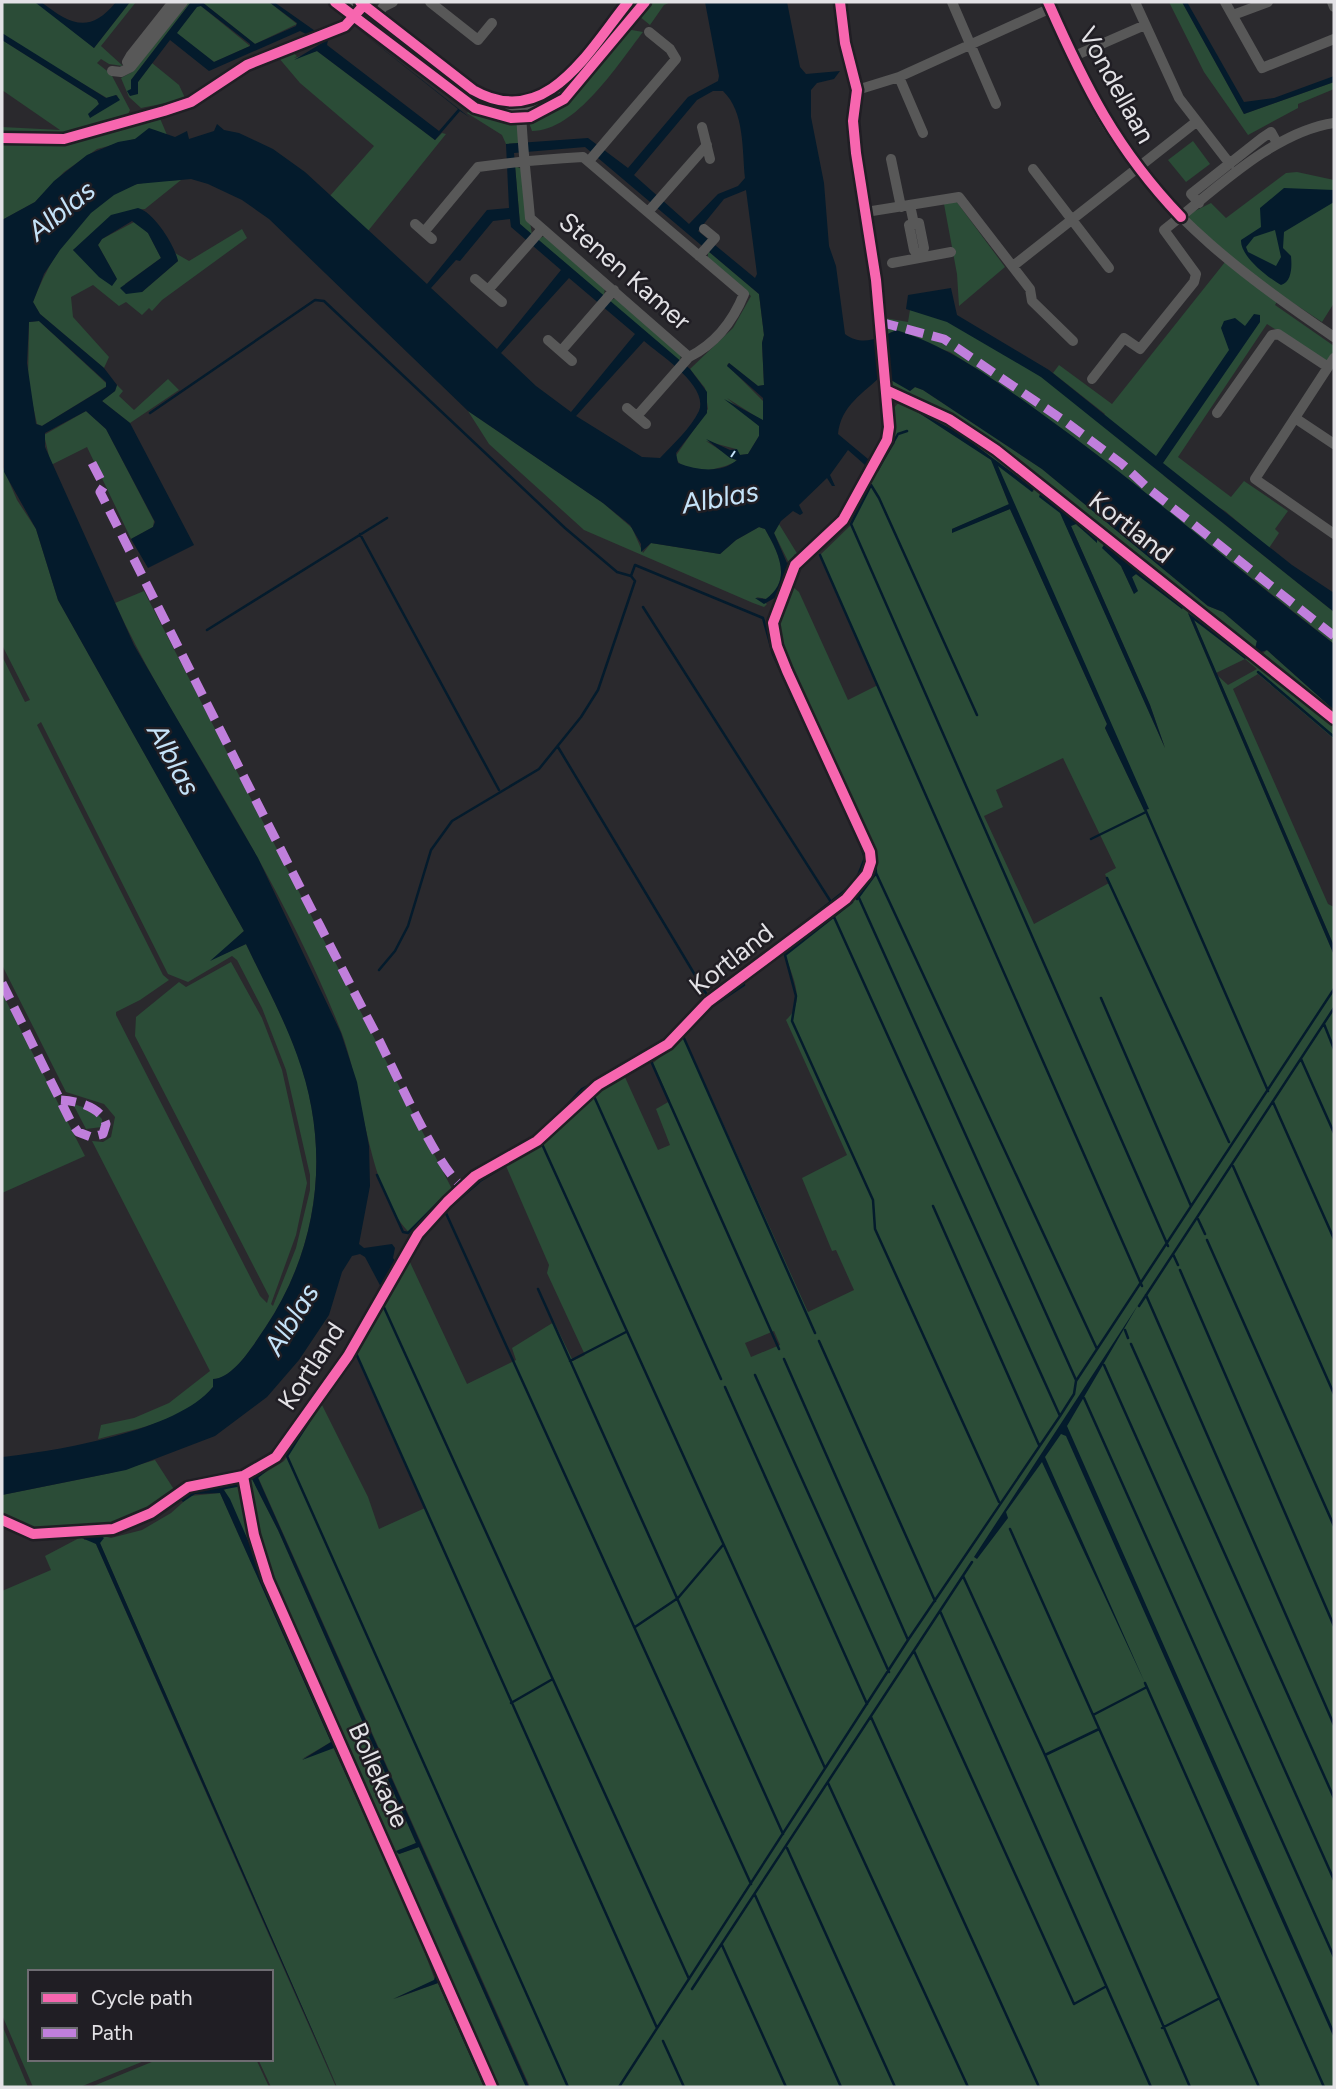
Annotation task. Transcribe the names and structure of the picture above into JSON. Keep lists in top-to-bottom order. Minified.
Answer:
{"streets":{"street":["Vondellaan","Stenen Kamer","Kortland"],"cycle path":["Bollekade"]},"water":["Alblas"],"legend":["Cycle path","Path"]}
